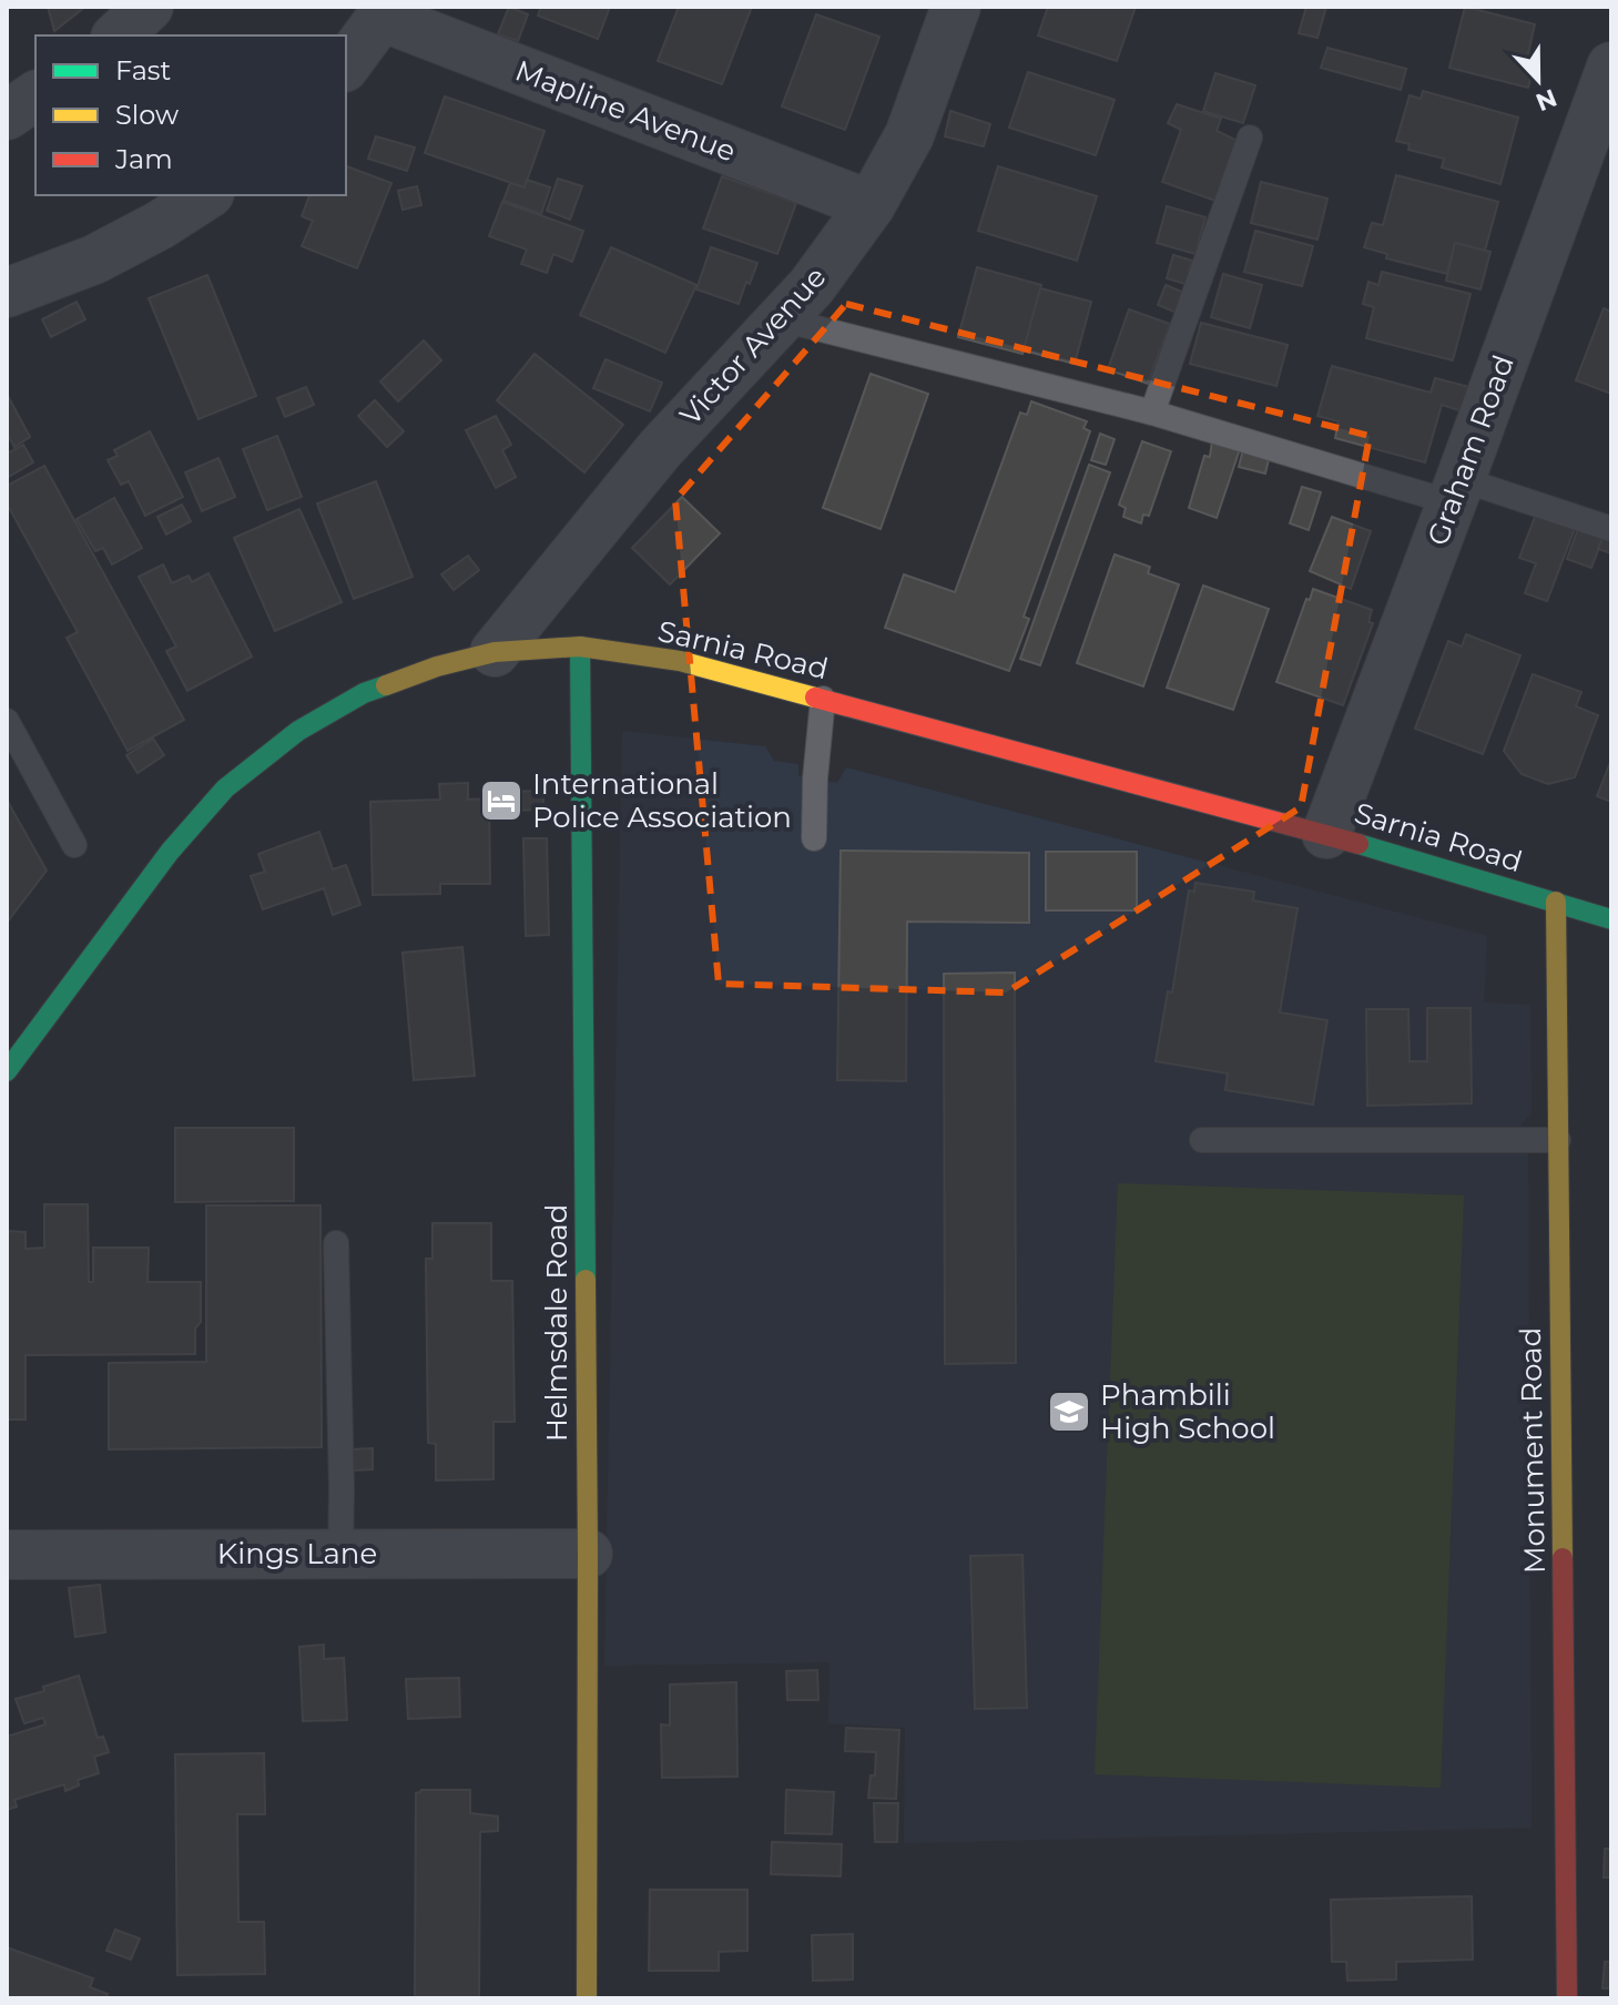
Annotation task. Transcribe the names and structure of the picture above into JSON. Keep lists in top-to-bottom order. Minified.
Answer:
{"streets":{"street":["Mapline Avenue","Victor Avenue","Graham Road","Sarnia Road","Helmsdale Road","Monument Road","Kings Lane"]},"crossings":[["Mapline Avenue","Victor Avenue"],["Victor Avenue","Sarnia Road"],["Graham Road","Sarnia Road"],["Sarnia Road","Helmsdale Road"],["Sarnia Road","Monument Road"],["Helmsdale Road","Kings Lane"]],"places":{"hotel":["International Police Association"],"school or university":["Phambili High School"]},"legend":["Fast","Slow","Jam"],"north":"bottom"}
